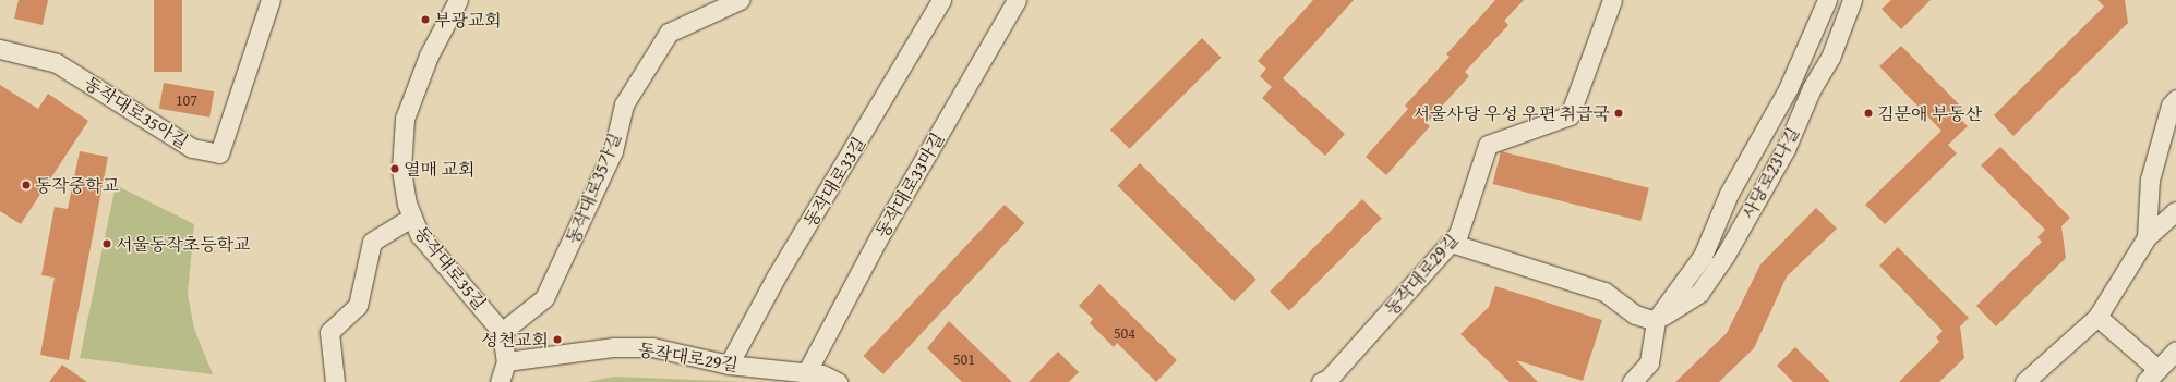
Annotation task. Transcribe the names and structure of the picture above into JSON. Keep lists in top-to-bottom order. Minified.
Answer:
{"streets":{"street":["동작대로35아길","사당로23나길","동작대로33길","동작대로33마길","동작대로35가길","동작대로35길","동작대로29길"]},"crossings":[["동작대로33길","동작대로29길"],["동작대로33마길","동작대로29길"],["동작대로35가길","동작대로35길"]],"places":["부광교회","서울사당 우성 우편 취급국","김문애 부동산","열매 교회","동작중학교","서울동작초등학교","성천교회"],"house_numbers":["107","504","501"]}
